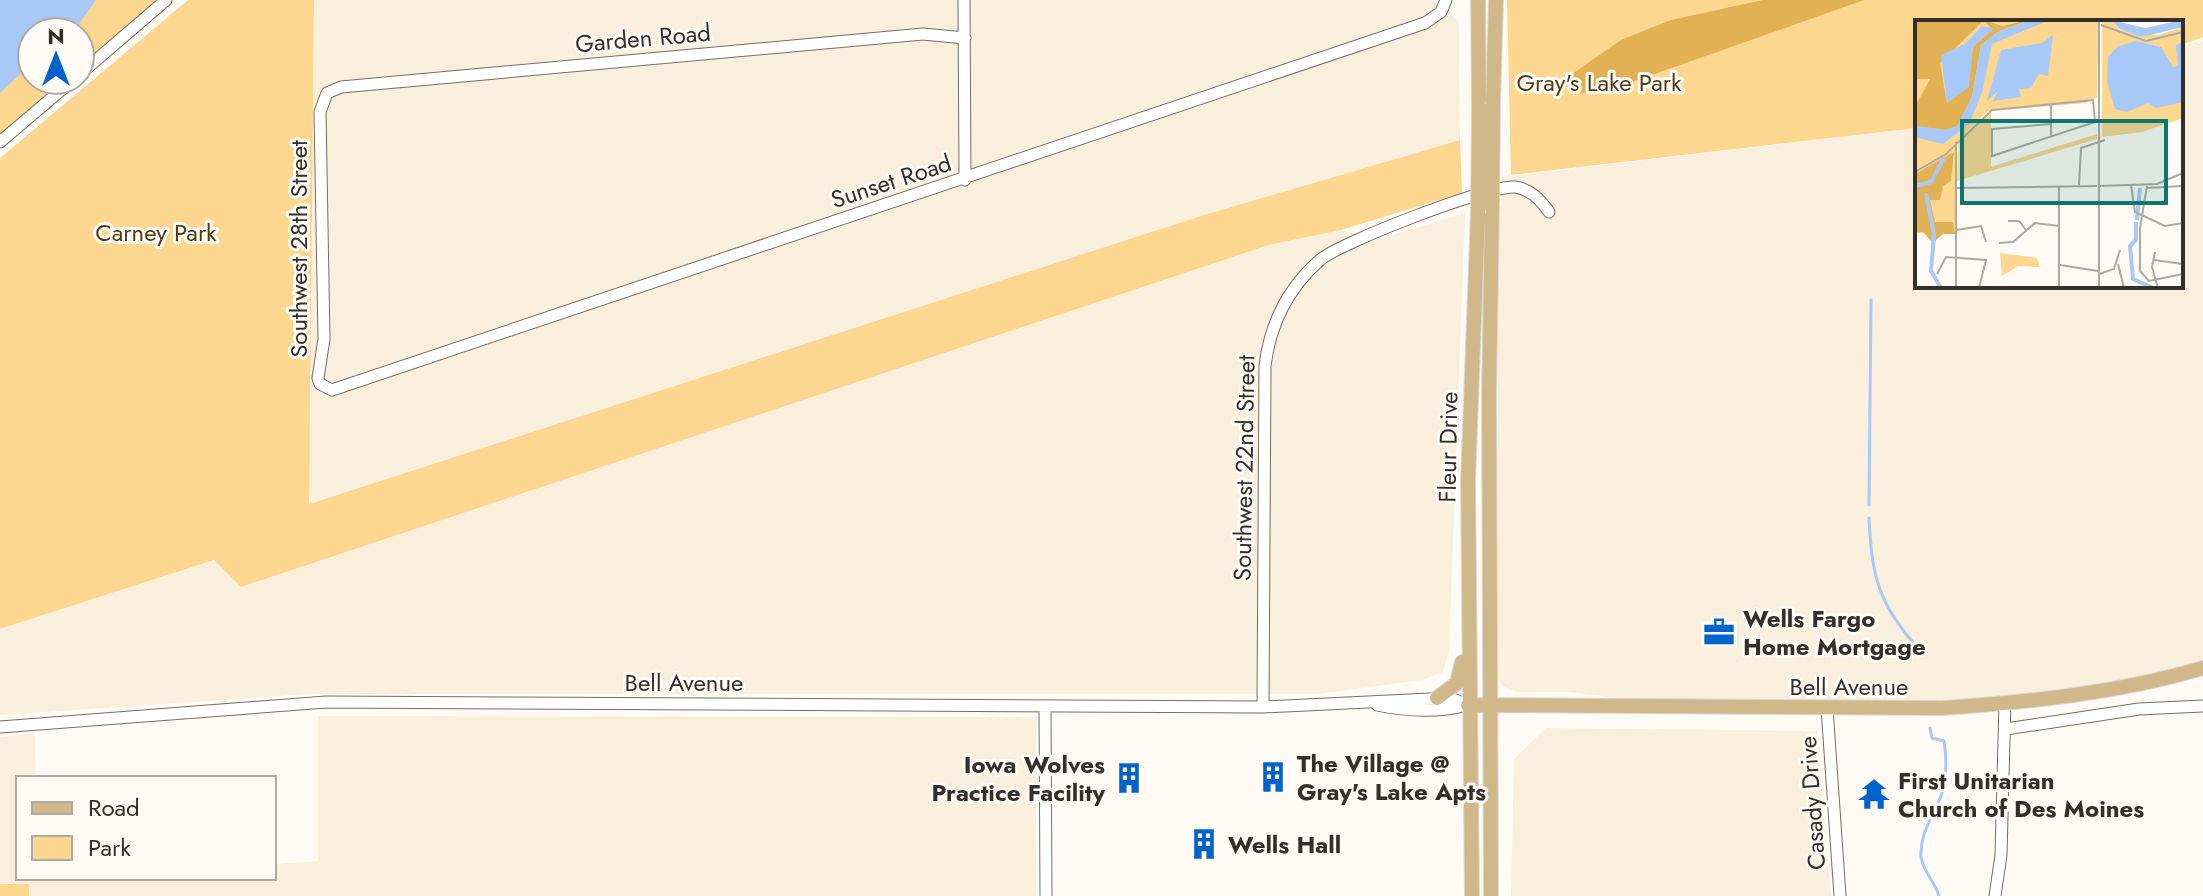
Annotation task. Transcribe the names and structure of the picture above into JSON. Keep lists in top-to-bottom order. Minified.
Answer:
{"streets":{"main road":["Fleur Drive","Bell Avenue"],"street":["Garden Road","Sunset Road","Southwest 28th Street","Southwest 22nd Street","Casady Drive"]},"crossings":[["Garden Road","Southwest 28th Street"],["Sunset Road","Southwest 28th Street"],["Fleur Drive","Bell Avenue"],["Southwest 22nd Street","Bell Avenue"],["Bell Avenue","Casady Drive"]],"parks":["Gray's Lake Park","Carney Park"],"places":{"office":["Wells Fargo Home Mortgage"],"building":["The Village @ Gray's Lake Apts","Iowa Wolves Practice Facility","Wells Hall"],"temple":["First Unitarian Church of Des Moines"]},"legend":["Road","Park"],"north":"top"}
